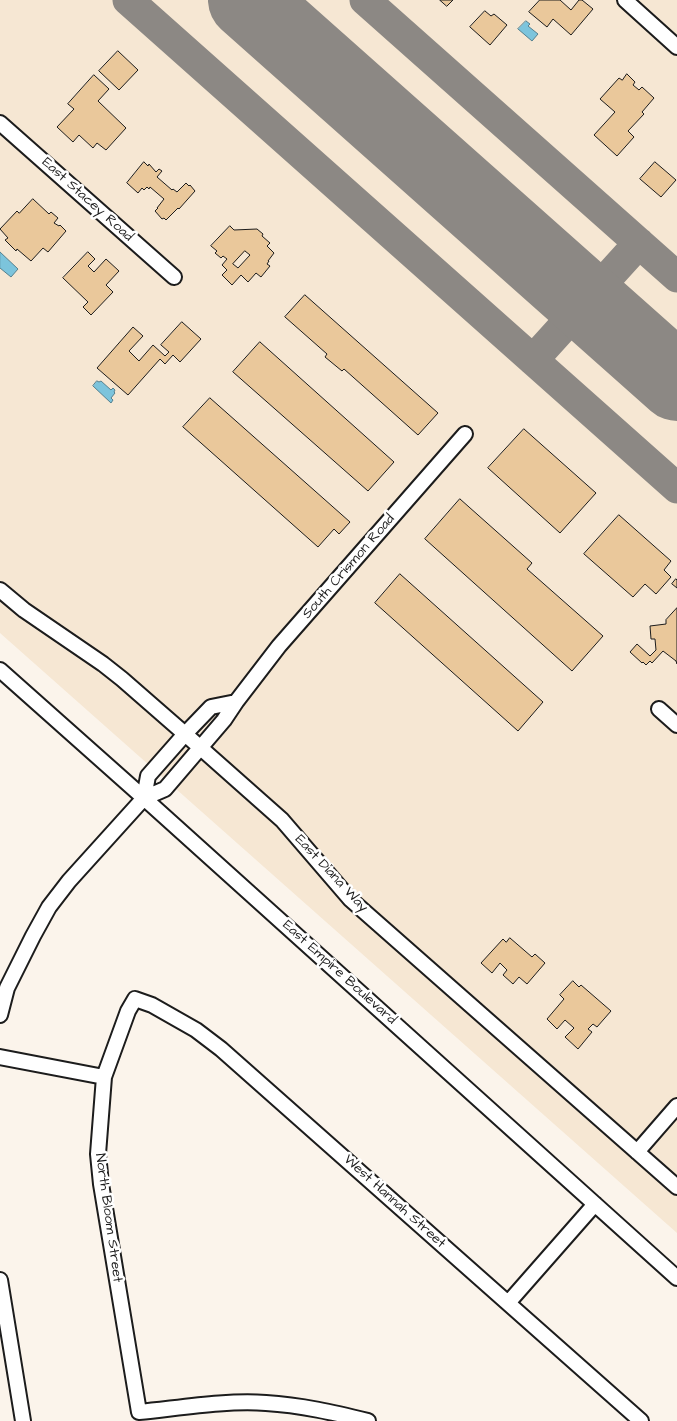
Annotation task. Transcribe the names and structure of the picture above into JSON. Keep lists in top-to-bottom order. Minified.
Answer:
{"streets":{"street":["East Stacey Road","South Crismon Road","East Diana Way","East Empire Boulevard","West Hannah Street","North Bloom Street"]},"crossings":[["South Crismon Road","East Diana Way"],["South Crismon Road","East Empire Boulevard"],["West Hannah Street","North Bloom Street"]]}
